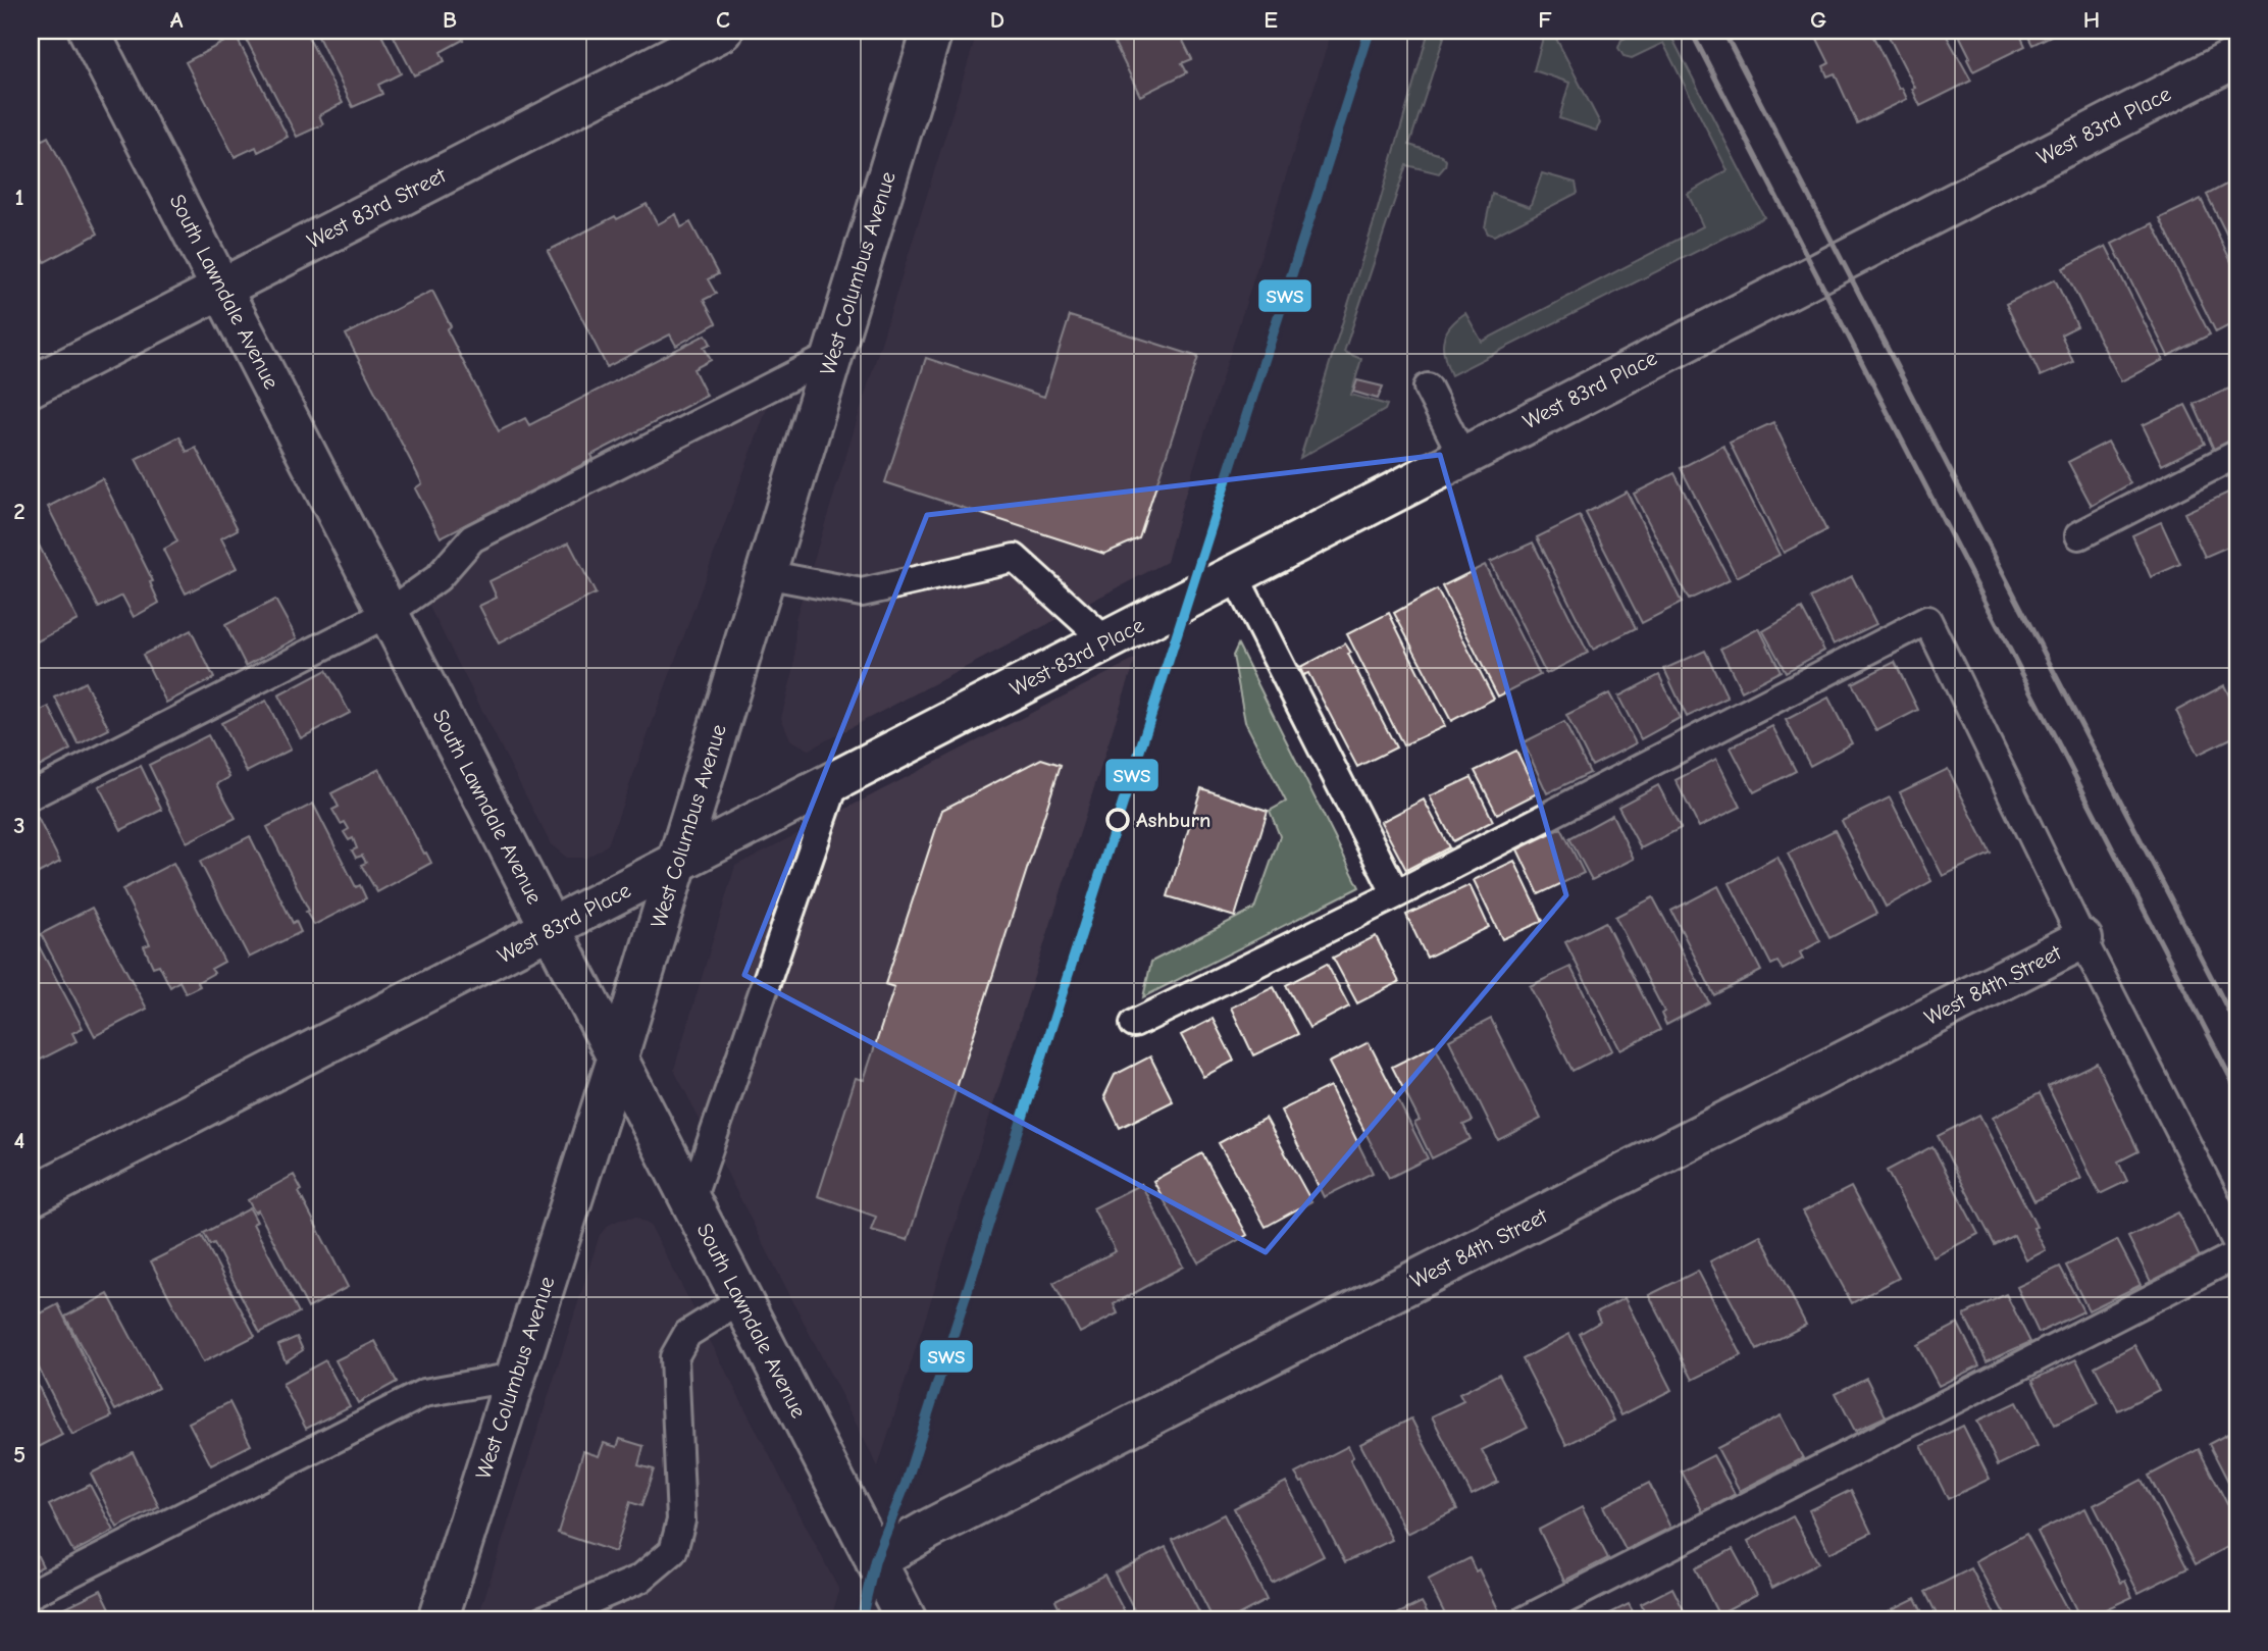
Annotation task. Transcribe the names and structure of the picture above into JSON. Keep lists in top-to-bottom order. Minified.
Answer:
{"streets":{"street":["West 83rd Place","West 83rd Street","West Columbus Avenue","South Lawndale Avenue","West 84th Street"]},"crossings":[["West 83rd Place","West Columbus Avenue"],["West 83rd Place","South Lawndale Avenue"],["West 83rd Street","South Lawndale Avenue"],["West Columbus Avenue","South Lawndale Avenue"],["South Lawndale Avenue","West 84th Street"]],"places":["Ashburn"],"lines":["transit line SWS"],"grid":{"columns":["A","B","C","D","E","F","G","H"],"rows":["1","2","3","4","5"]}}
